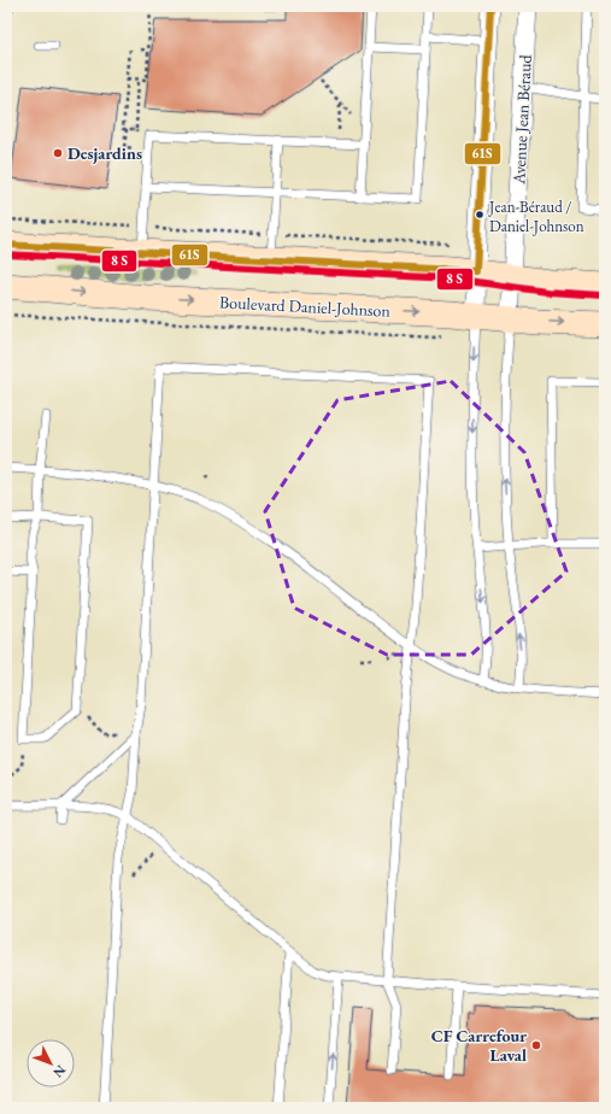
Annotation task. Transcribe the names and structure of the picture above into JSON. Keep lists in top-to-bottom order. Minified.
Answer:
{"streets":{"street":["Avenue Jean Béraud","Boulevard Daniel-Johnson"]},"crossings":[["Avenue Jean Béraud","Boulevard Daniel-Johnson"]],"places":["Desjardins","Jean-Béraud / Daniel-Johnson","CF Carrefour Laval"],"lines":["transit line 61S"],"north":"bottom right"}
